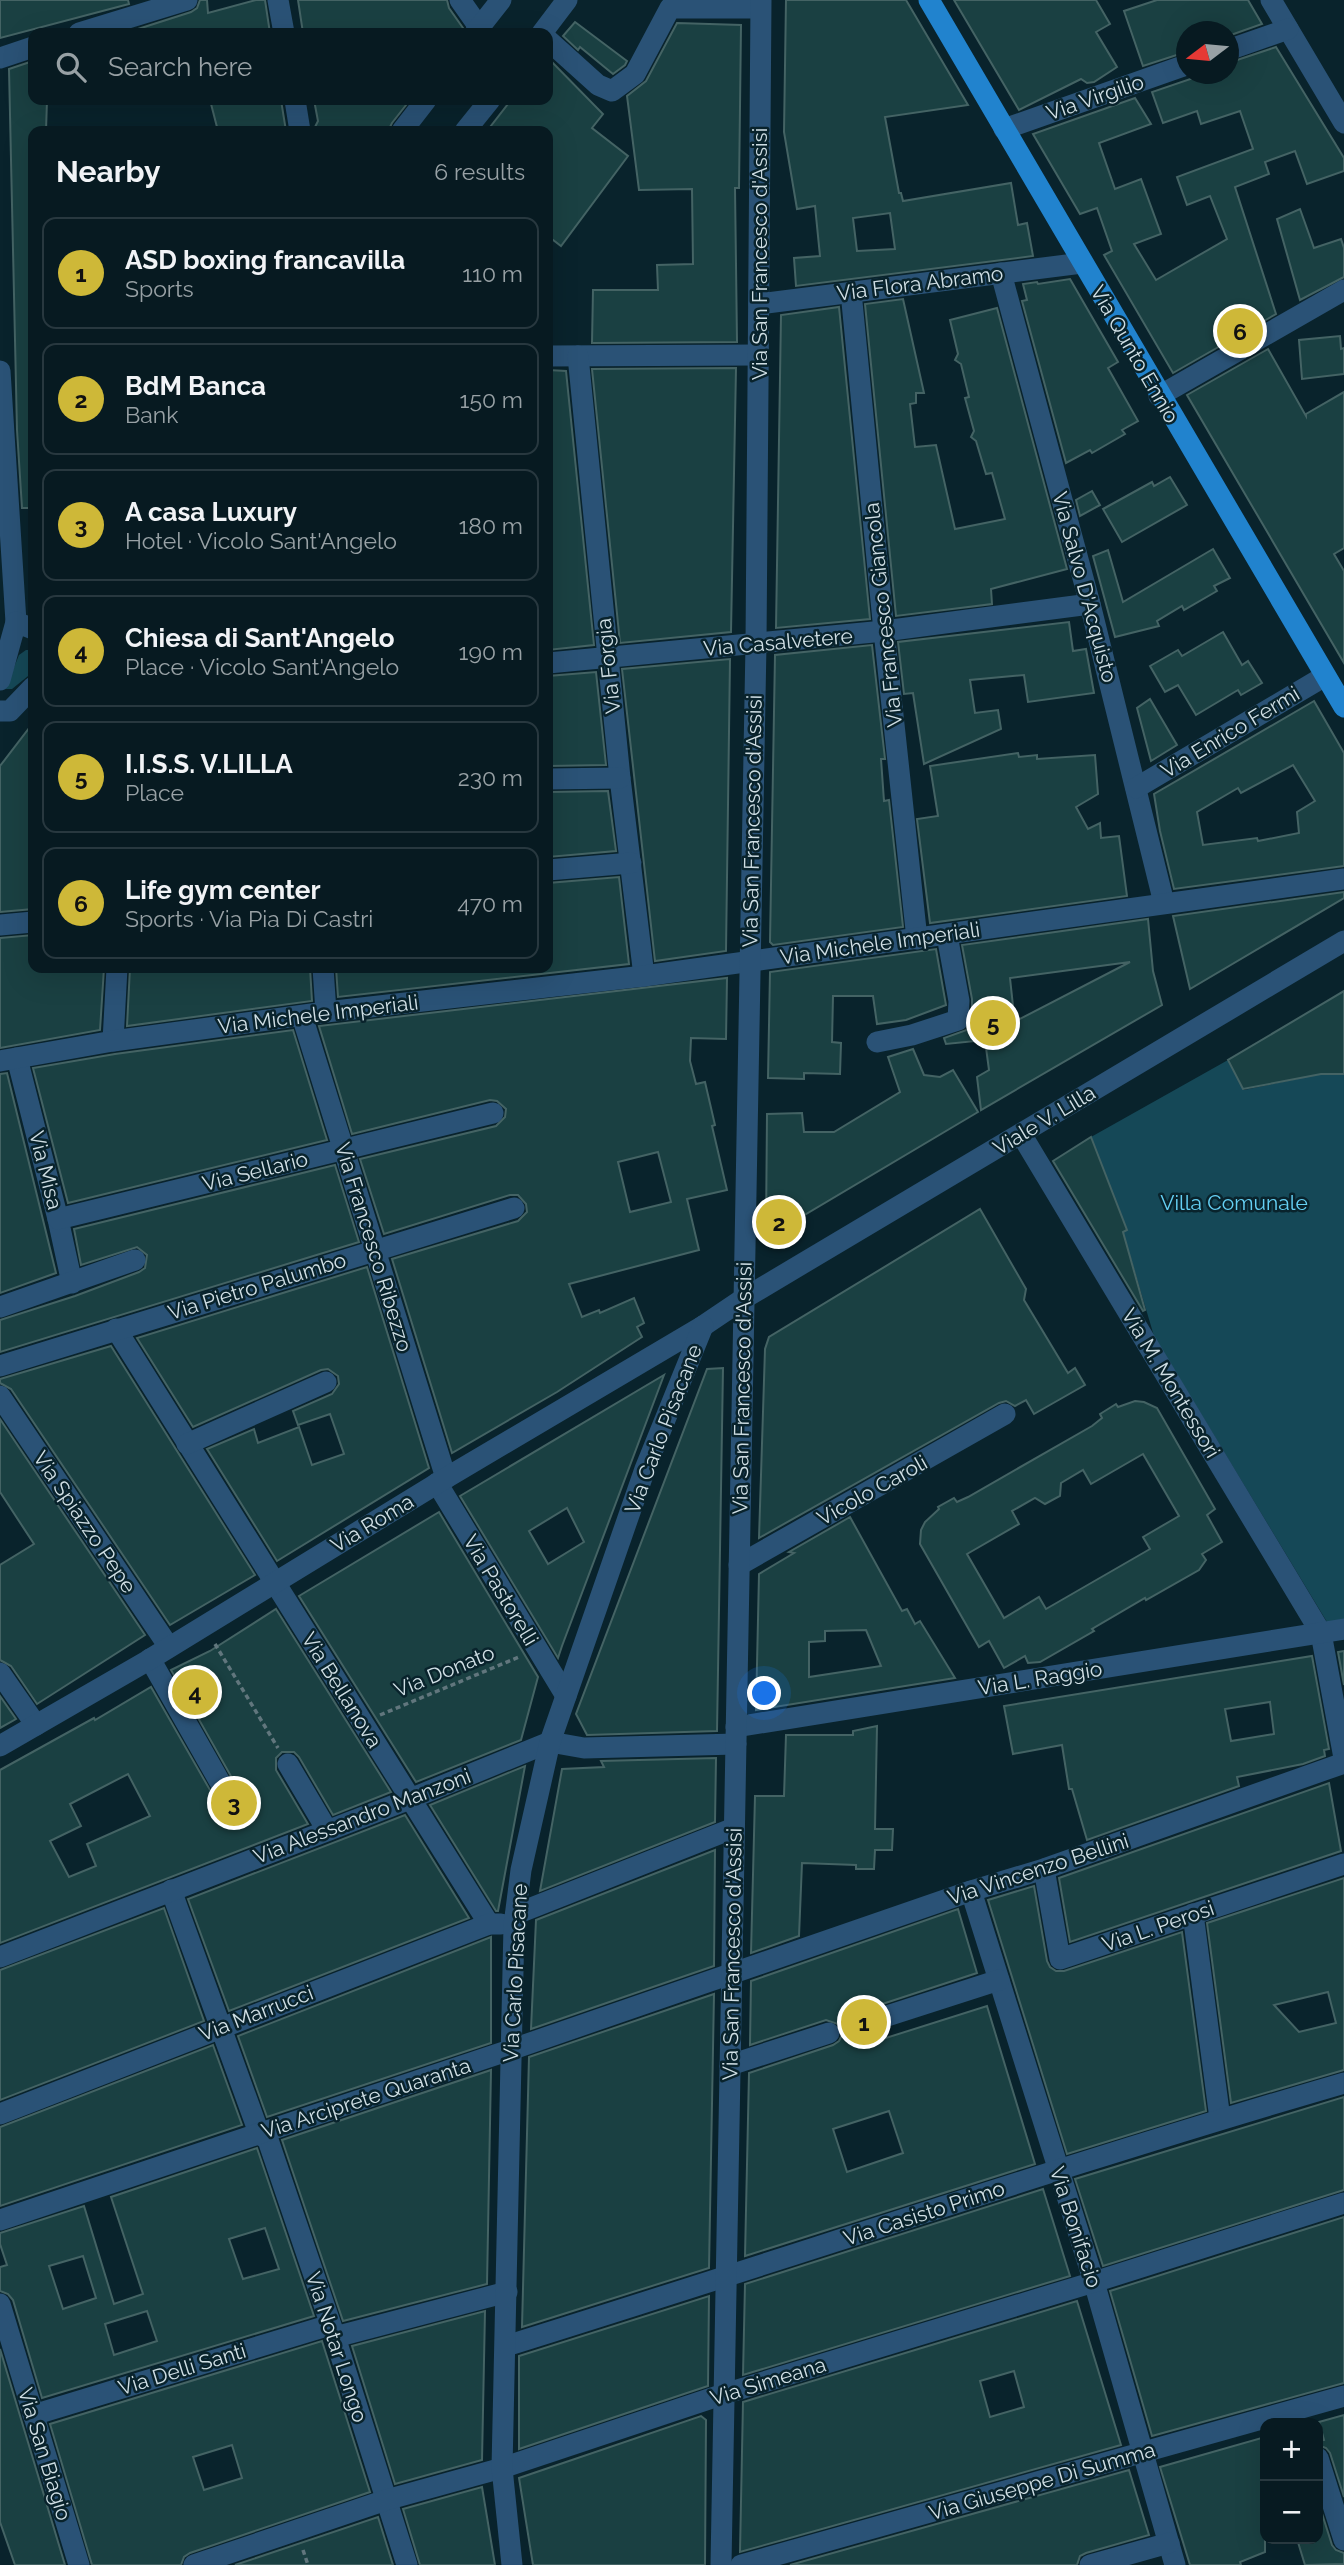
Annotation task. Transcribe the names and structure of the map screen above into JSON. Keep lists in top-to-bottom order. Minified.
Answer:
{"streets":{"main road":["Via Qunto Ennio"],"street":["Via Virgilio","Via San Francesco d'Assisi","Via Flora Abramo","Via Salvo D'Acquisto","Via Francesco Giancola","Via Casalvetere","Via Forgia","Via Enrico Fermi","Via Michele Imperiali","Viale V. Lilla","Via Misa","Via Sellario","Via Francesco Ribezzo","Via Pietro Palumbo","Via M. Montessori","Via Carlo Pisacane","Vicolo Caroli","Via Spiazzo Pepe","Via Roma","Via Pastorelli","Via L. Raggio","Via Bellanova","Via Alessandro Manzoni","Via Vincenzo Bellini","Via L. Perosi","Via Marrucci","Via Arciprete Quaranta","Via Casisto Primo","Via Bonifacio","Via Notar Longo","Via Delli Santi","Via Simeana","Via San Biagio","Via Giuseppe Di Summa"],"path":["Via Donato"]},"crossings":[["Via Virgilio","Via Qunto Ennio"],["Via San Francesco d'Assisi","Via Flora Abramo"],["Via San Francesco d'Assisi","Via Casalvetere"],["Via San Francesco d'Assisi","Via Michele Imperiali"],["Via San Francesco d'Assisi","Viale V. Lilla"],["Via San Francesco d'Assisi","Vicolo Caroli"],["Via San Francesco d'Assisi","Via Roma"],["Via San Francesco d'Assisi","Via L. Raggio"],["Via San Francesco d'Assisi","Via Vincenzo Bellini"],["Via San Francesco d'Assisi","Via Marrucci"],["Via San Francesco d'Assisi","Via Arciprete Quaranta"],["Via San Francesco d'Assisi","Via Casisto Primo"],["Via San Francesco d'Assisi","Via Simeana"],["Via Flora Abramo","Via Qunto Ennio"],["Via Flora Abramo","Via Salvo D'Acquisto"],["Via Flora Abramo","Via Francesco Giancola"],["Via Qunto Ennio","Via Enrico Fermi"],["Via Salvo D'Acquisto","Via Casalvetere"],["Via Salvo D'Acquisto","Via Enrico Fermi"],["Via Salvo D'Acquisto","Via Michele Imperiali"],["Via Francesco Giancola","Via Casalvetere"],["Via Francesco Giancola","Via Michele Imperiali"],["Via Casalvetere","Via Forgia"],["Via Forgia","Via Michele Imperiali"],["Via Michele Imperiali","Via Misa"],["Via Michele Imperiali","Via Francesco Ribezzo"],["Viale V. Lilla","Via M. Montessori"],["Viale V. Lilla","Via Roma"],["Via Misa","Via Sellario"],["Via Sellario","Via Francesco Ribezzo"],["Via Francesco Ribezzo","Via Pietro Palumbo"],["Via Francesco Ribezzo","Via Roma"],["Via Francesco Ribezzo","Via Pastorelli"],["Via Pietro Palumbo","Via Bellanova"],["Via M. Montessori","Via L. Raggio"],["Via Carlo Pisacane","Via Roma"],["Via Carlo Pisacane","Via Pastorelli"],["Via Carlo Pisacane","Via Alessandro Manzoni"],["Via Carlo Pisacane","Via Marrucci"],["Via Carlo Pisacane","Via Arciprete Quaranta"],["Via Carlo Pisacane","Via Casisto Primo"],["Via Carlo Pisacane","Via Delli Santi"],["Via Carlo Pisacane","Via Simeana"],["Via Spiazzo Pepe","Via Roma"],["Via Roma","Via Pastorelli"],["Via Roma","Via Bellanova"],["Via Pastorelli","Via Donato"],["Via Donato","Via Bellanova"],["Via Bellanova","Via Alessandro Manzoni"],["Via Bellanova","Via Marrucci"],["Via Alessandro Manzoni","Via Notar Longo"],["Via Vincenzo Bellini","Via L. Perosi"],["Via Vincenzo Bellini","Via Arciprete Quaranta"],["Via Vincenzo Bellini","Via Bonifacio"],["Via Marrucci","Via Notar Longo"],["Via Arciprete Quaranta","Via Notar Longo"],["Via Casisto Primo","Via Bonifacio"],["Via Bonifacio","Via Simeana"],["Via Bonifacio","Via Giuseppe Di Summa"],["Via Notar Longo","Via Delli Santi"],["Via Notar Longo","Via Simeana"],["Via Delli Santi","Via San Biagio"]],"parks":["Villa Comunale"],"north":"left","page":{"search":"Search here","heading":["Nearby","6 results"],"list":[{"mark":"1","name":"ASD boxing francavilla","note":"Sports","value":"110 m"},{"mark":"2","name":"BdM Banca","note":"Bank","value":"150 m"},{"mark":"3","name":"A casa Luxury","note":"Hotel · Vicolo Sant'Angelo","value":"180 m"},{"mark":"4","name":"Chiesa di Sant'Angelo","note":"Place · Vicolo Sant'Angelo","value":"190 m"},{"mark":"5","name":"I.I.S.S. V.LILLA","note":"Place","value":"230 m"},{"mark":"6","name":"Life gym center","note":"Sports · Via Pia Di Castri","value":"470 m"}],"pins":["6","5","2","4","3","1"],"map_buttons":["+","−"]}}
